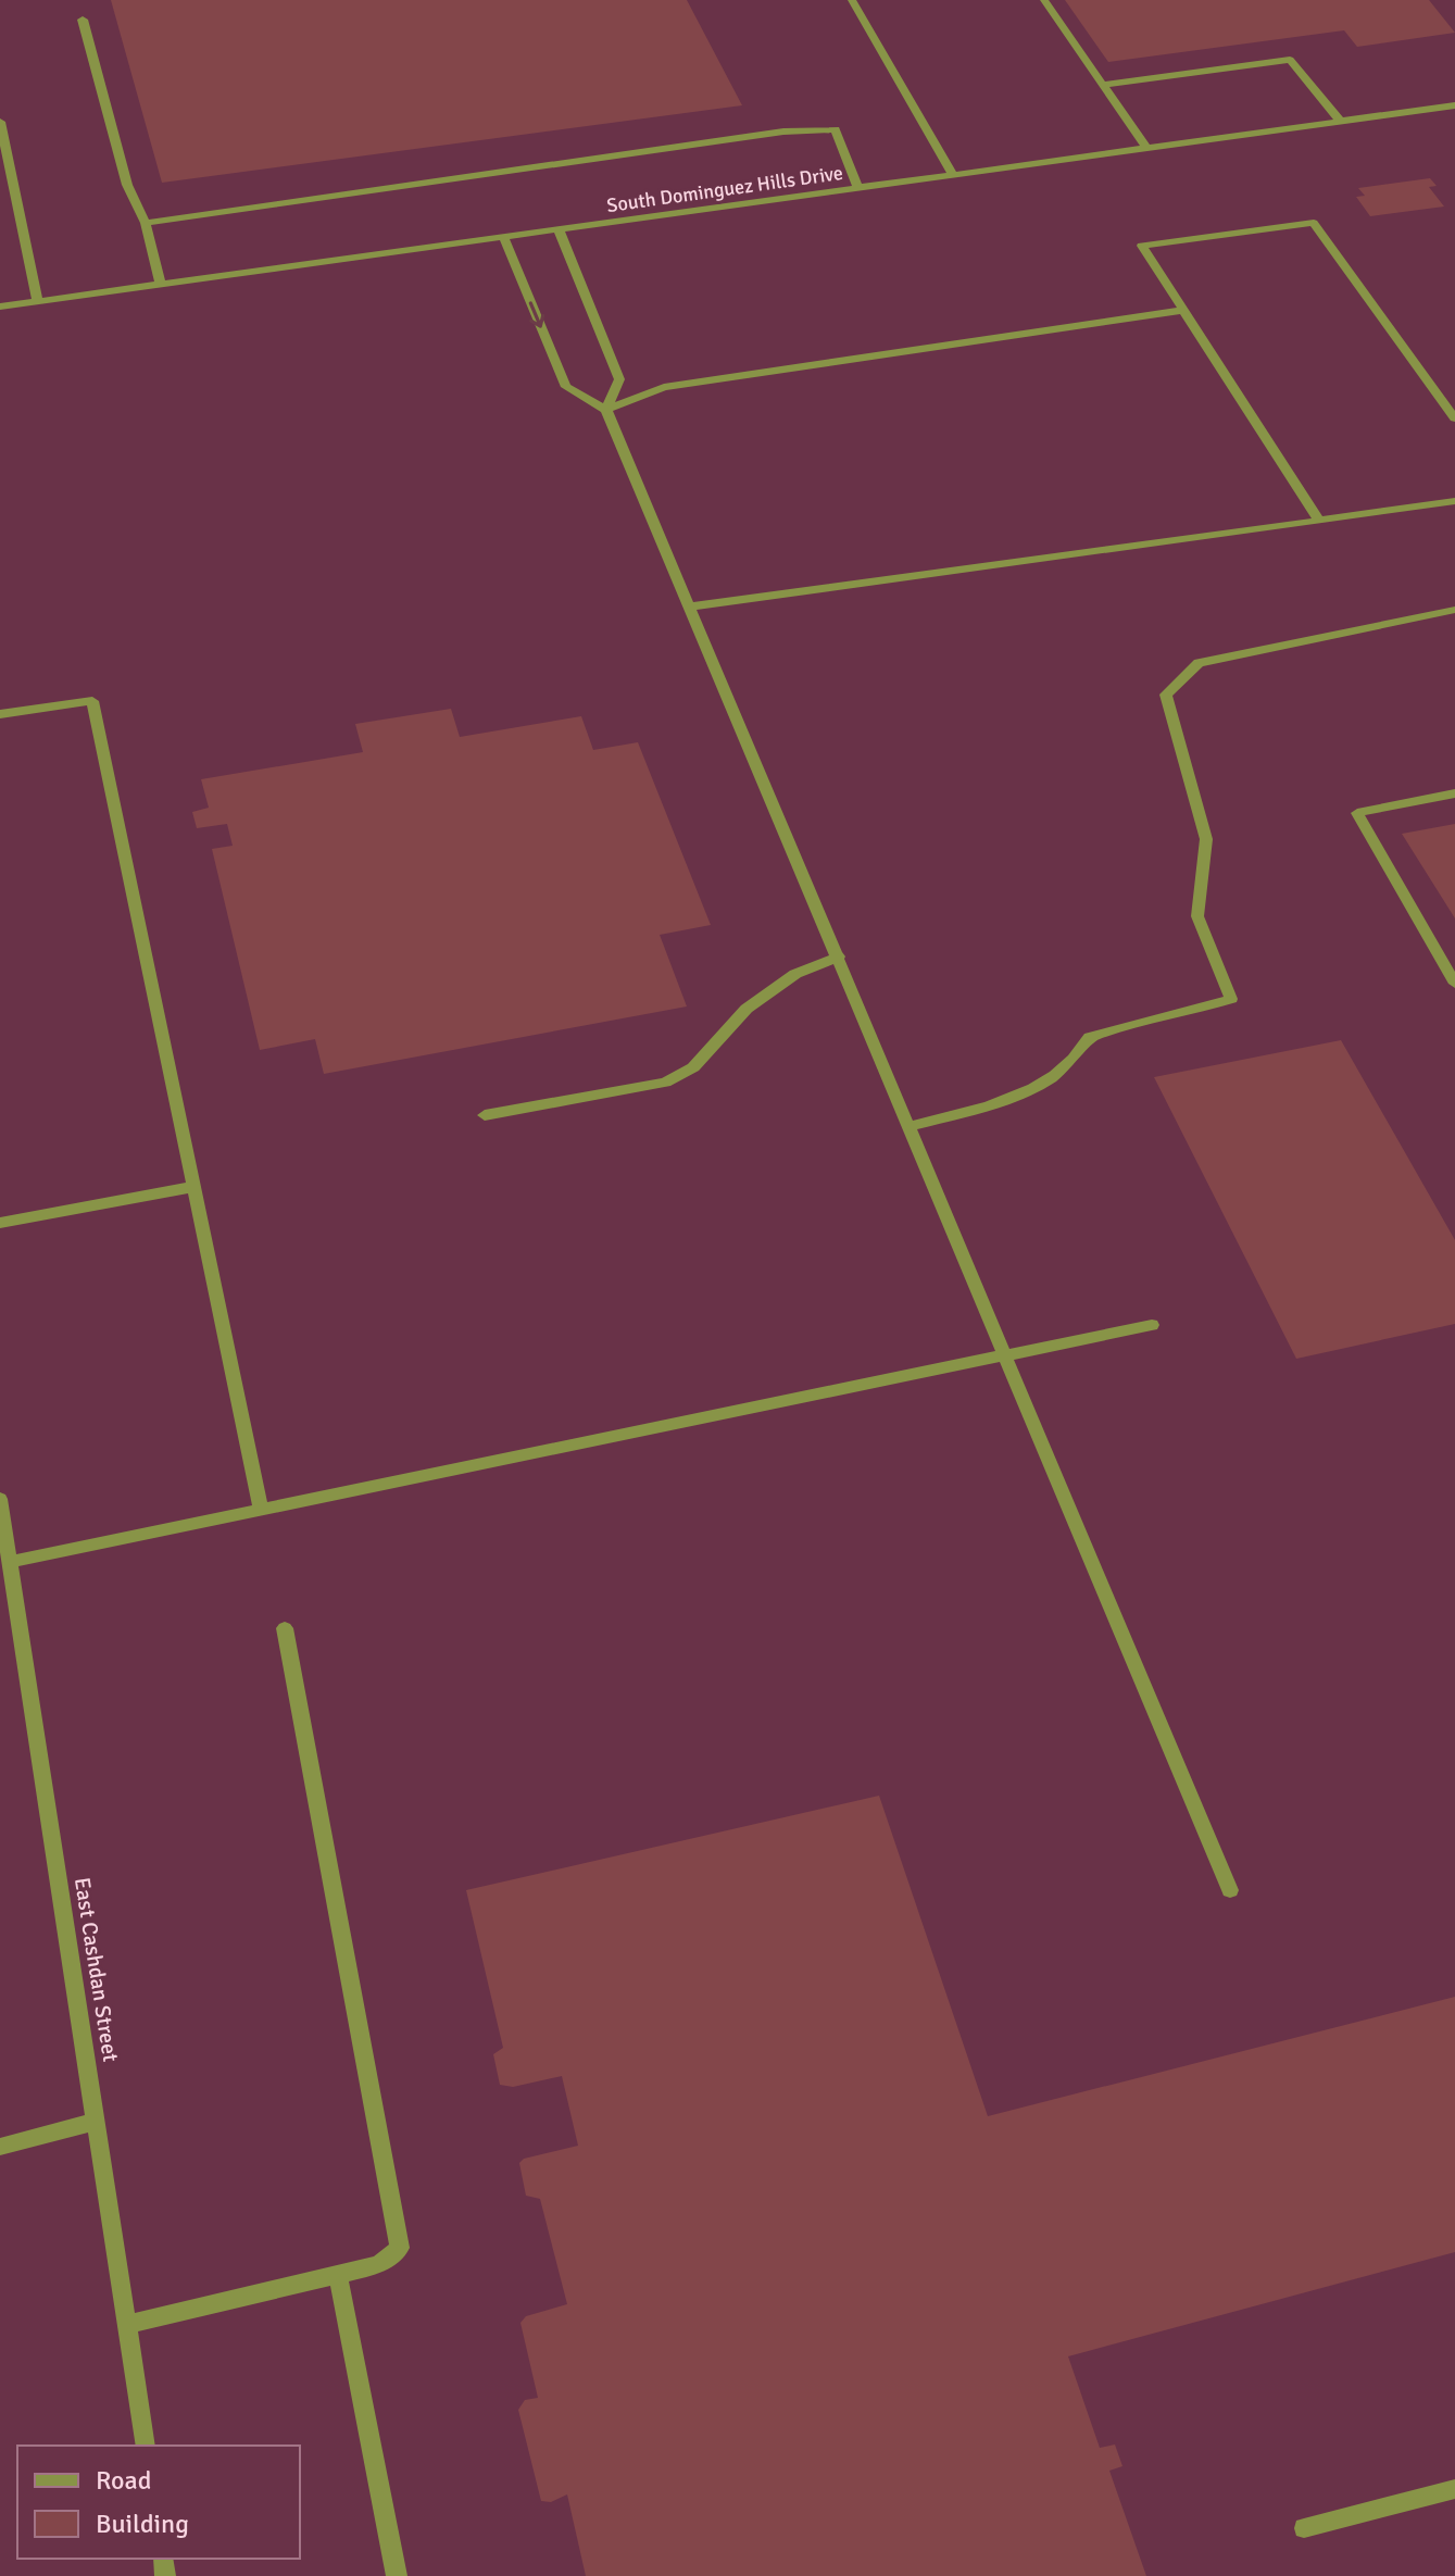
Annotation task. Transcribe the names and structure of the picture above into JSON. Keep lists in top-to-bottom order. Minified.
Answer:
{"streets":{"street":["South Dominguez Hills Drive","East Cashdan Street"]},"legend":["Road","Building"]}
